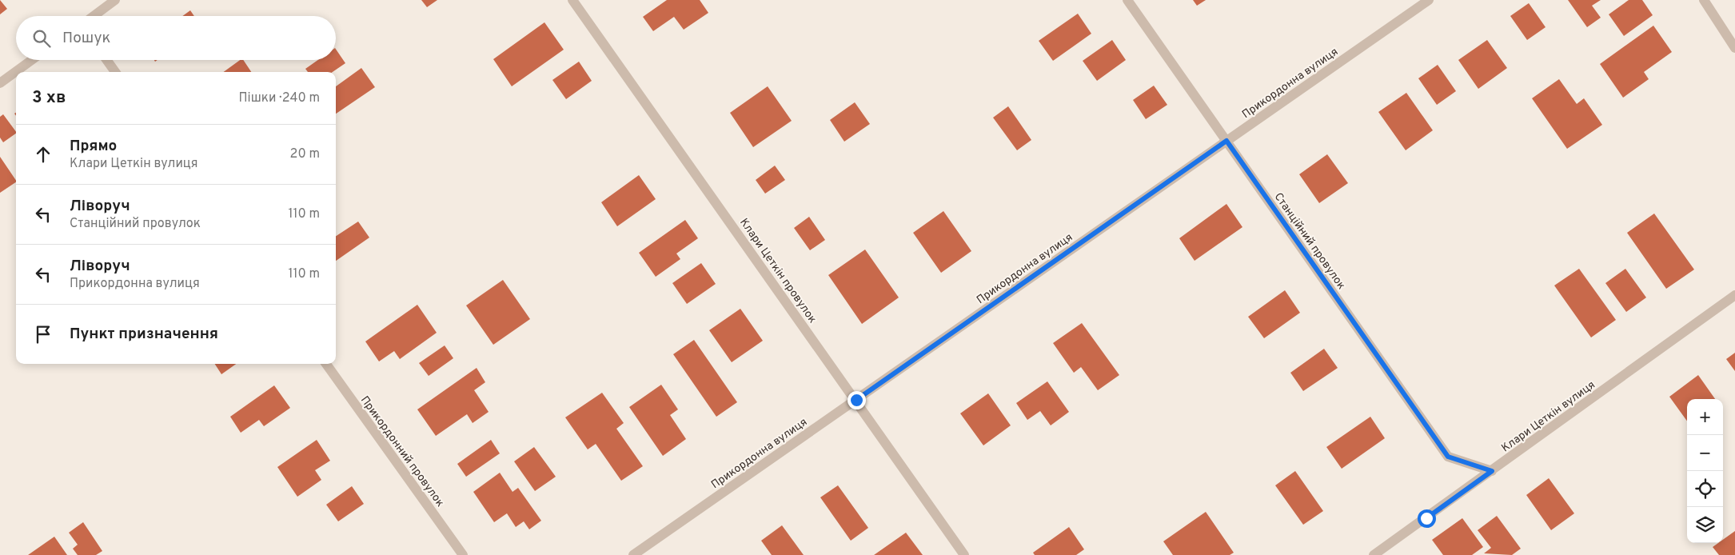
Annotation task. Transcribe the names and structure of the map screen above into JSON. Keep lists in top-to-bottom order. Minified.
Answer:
{"streets":{"street":["Прикордонна вулиця","Станційний провулок","Клари Цеткін провулок","Клари Цеткін вулиця","Прикордонний провулок"]},"crossings":[["Прикордонна вулиця","Станційний провулок"],["Прикордонна вулиця","Клари Цеткін провулок"],["Станційний провулок","Клари Цеткін вулиця"]],"page":{"search":"Пошук","heading":["3 хв","Пішки · 240 m"],"list":[["Прямо","Клари Цеткін вулиця","20 m"],["Ліворуч","Станційний провулок","110 m"],["Ліворуч","Прикордонна вулиця","110 m"],"Пункт призначення"],"map_buttons":["+","−"]}}
